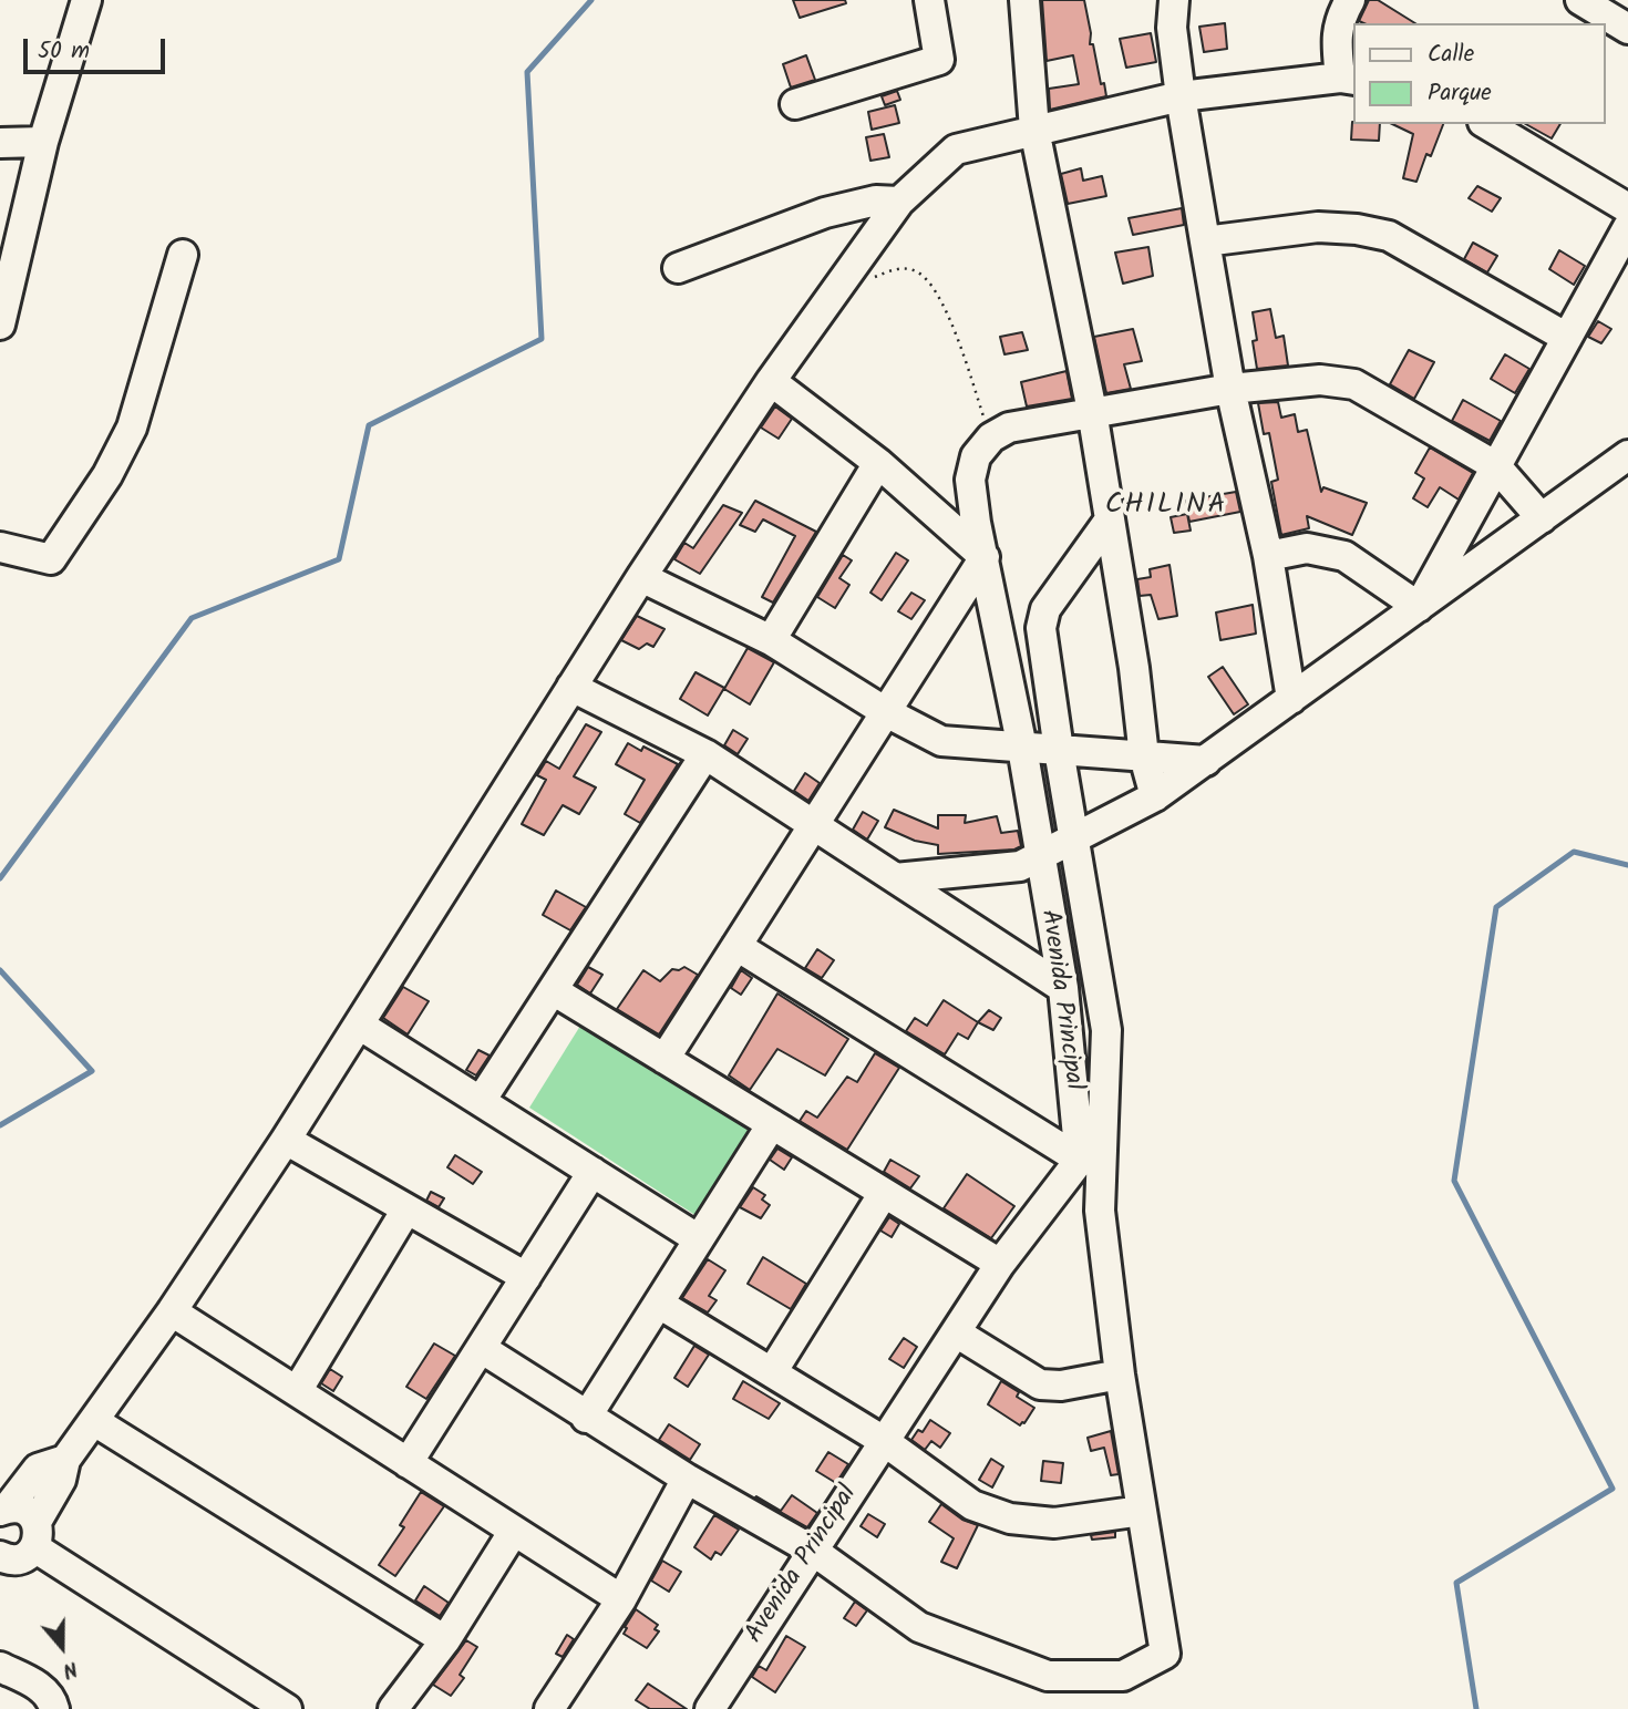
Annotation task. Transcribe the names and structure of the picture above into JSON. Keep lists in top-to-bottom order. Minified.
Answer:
{"streets":{"street":["Avenida Principal"]},"districts":["CHILINA"],"legend":["Calle","Parque"],"scale_bar":"50 m","north":"bottom"}
